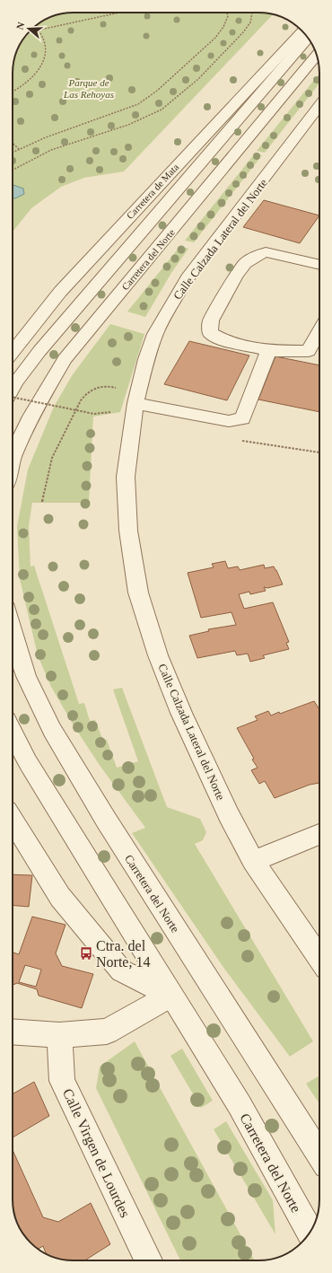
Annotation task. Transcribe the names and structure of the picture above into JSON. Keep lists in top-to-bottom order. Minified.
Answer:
{"streets":{"street":["Carretera de Mata","Calle Calzada Lateral del Norte","Carretera del Norte","Calle Virgen de Lourdes"]},"parks":["Parque de Las Rehoyas"],"places":{"bus stop":["Ctra. del Norte, 14"]},"north":"left"}
